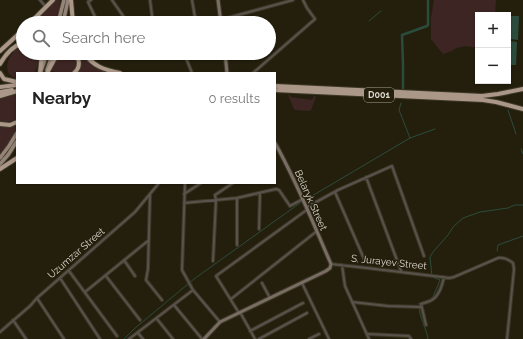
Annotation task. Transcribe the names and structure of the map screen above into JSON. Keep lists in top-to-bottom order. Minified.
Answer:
{"streets":{"highway":["D001"],"street":["Belaryk Street","Uzumzar Street","S. Jurayev Street"]},"crossings":[["Belaryk Street","S. Jurayev Street"]],"page":{"map_buttons":["+","−"],"search":"Search here","heading":["Nearby","0 results"]}}
